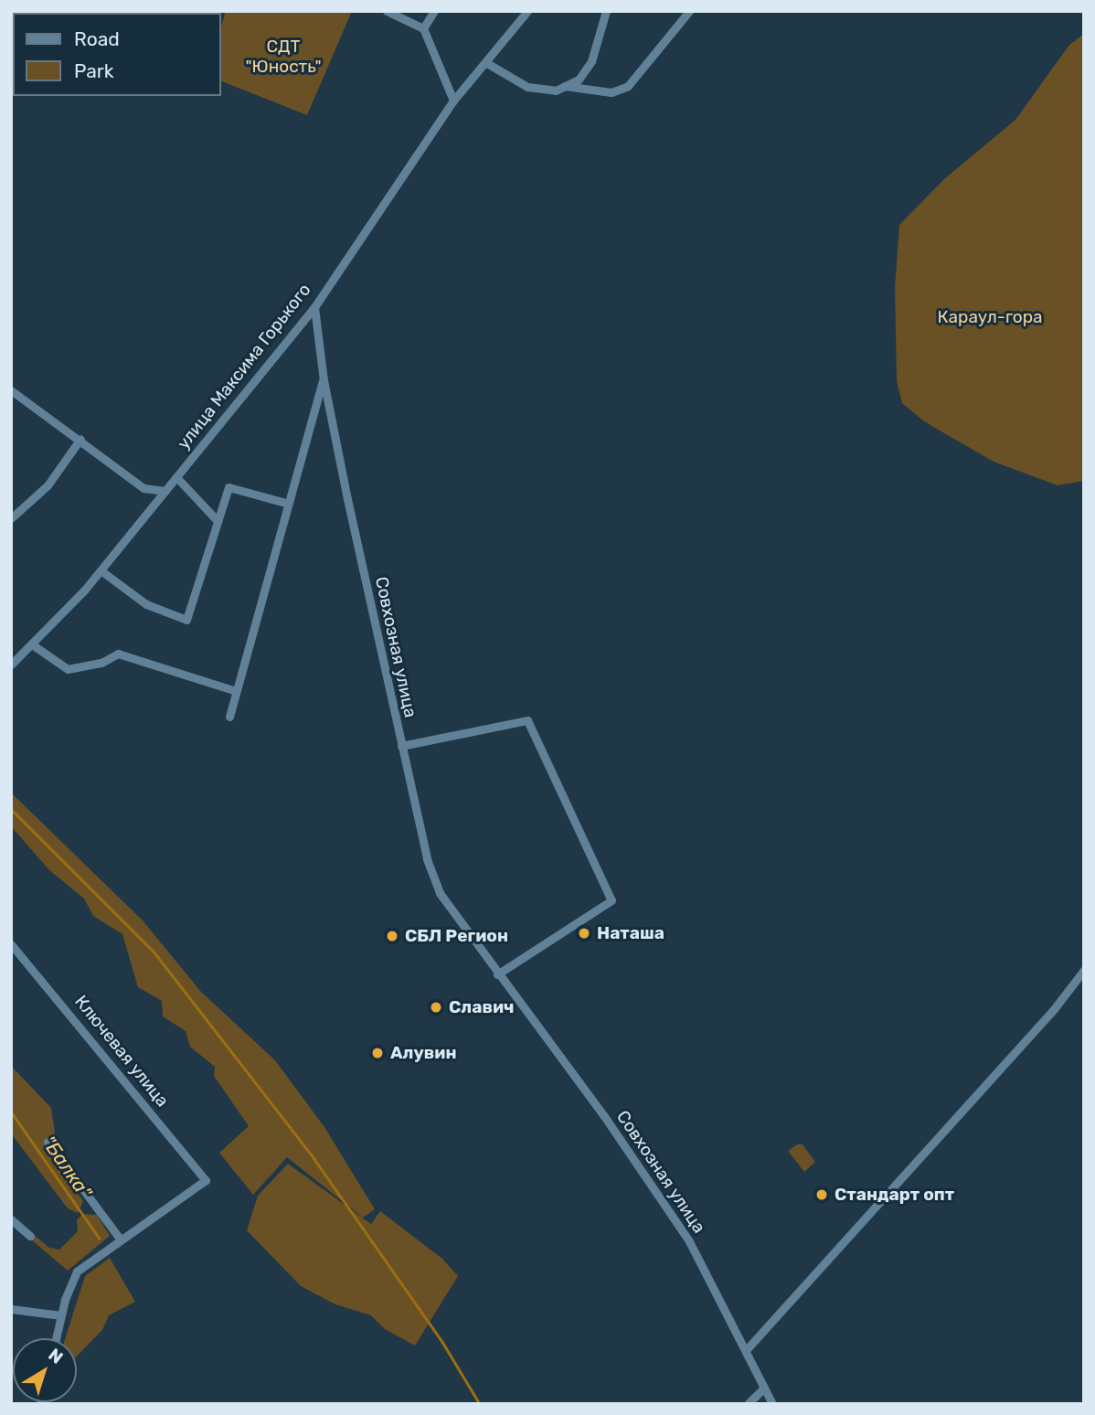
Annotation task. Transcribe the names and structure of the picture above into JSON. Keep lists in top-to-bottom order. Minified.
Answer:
{"streets":{"street":["улица Максима Горького","Совхозная улица","Ключевая улица"]},"crossings":[["улица Максима Горького","Совхозная улица"]],"water":["\"Балка\""],"parks":["СДТ \"Юность\"","Караул-гора"],"places":["Наташа","СБЛ Регион","Славич","Алувин","Стандарт опт"],"legend":["Road","Park"],"north":"top right"}
